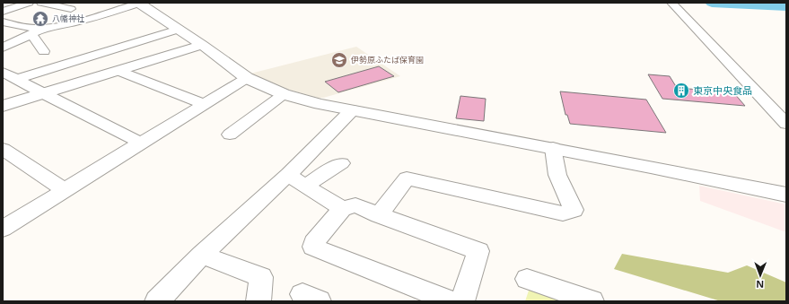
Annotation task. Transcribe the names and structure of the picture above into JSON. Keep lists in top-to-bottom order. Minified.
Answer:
{"places":{"temple":["八幡神社"],"school or university":["伊勢原ふたば保育園"],"building":["東京中央食品"]},"north":"bottom"}
